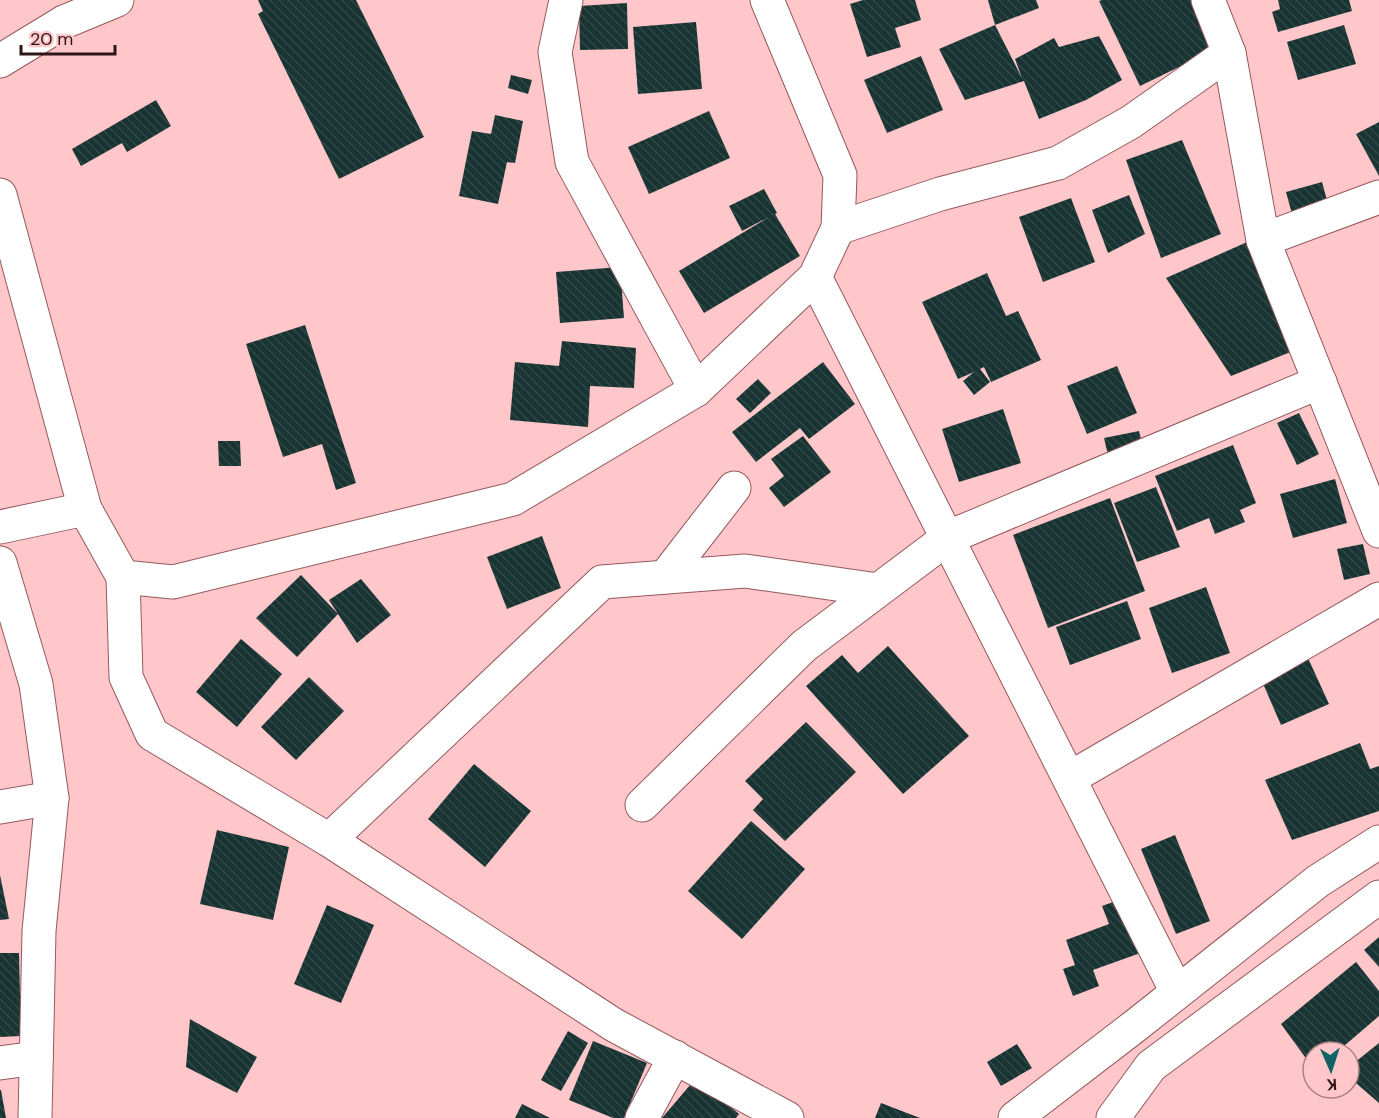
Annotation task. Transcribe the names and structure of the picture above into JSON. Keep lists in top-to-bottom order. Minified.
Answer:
{"scale_bar":"20 m","north":"bottom"}
